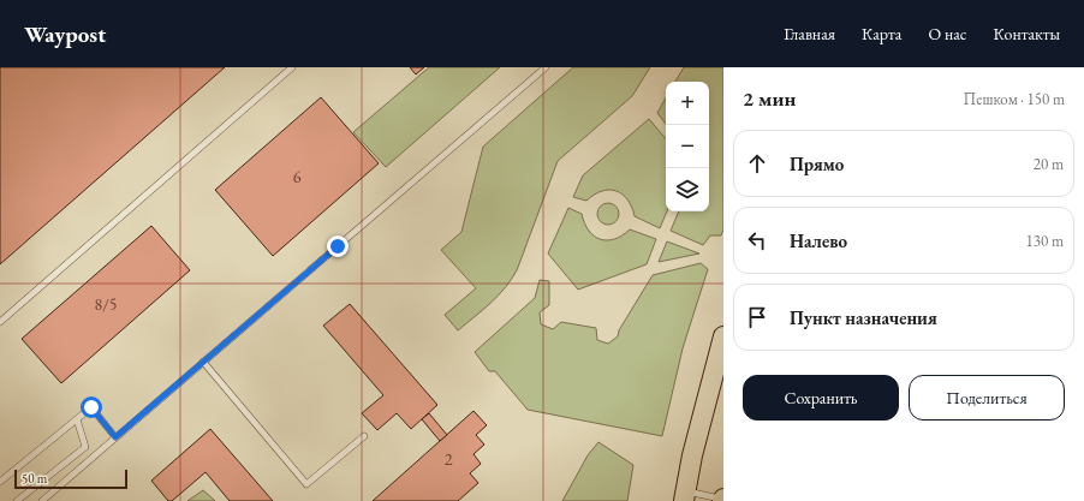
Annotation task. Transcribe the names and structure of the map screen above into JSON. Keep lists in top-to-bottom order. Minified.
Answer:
{"house_numbers":["6","8/5","2"],"scale_bar":"50 m","page":{"header":"Waypost","nav":["Главная","Карта","О нас","Контакты"],"heading":["2 мин","Пешком · 150 m"],"map_buttons":["+","−"],"list":[["Прямо","20 m"],["Налево","130 m"],"Пункт назначения"],"buttons":["Сохранить","Поделиться"],"scale":"50 m"}}
